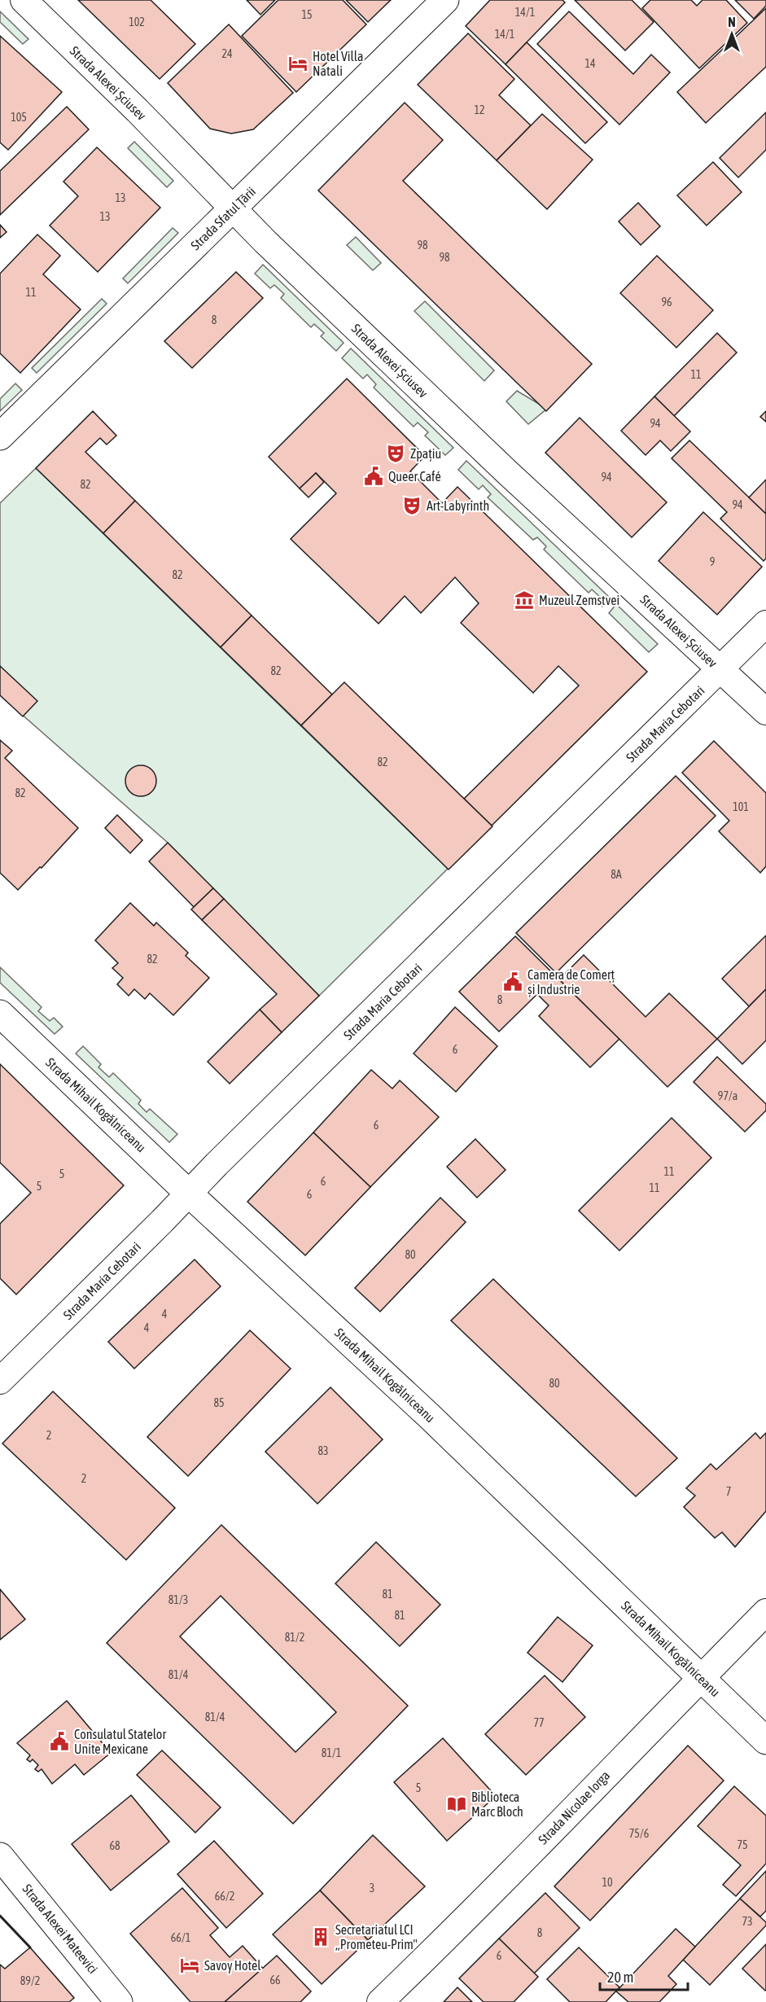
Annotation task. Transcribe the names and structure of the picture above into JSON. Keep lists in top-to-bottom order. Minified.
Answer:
{"streets":{"main road":["Strada Sfatul Țării","Strada Mihail Kogălniceanu","Strada Alexei Mateevici"],"street":["Strada Alexei Șciusev","Strada Maria Cebotari","Strada Nicolae Iorga"]},"crossings":[["Strada Alexei Șciusev","Strada Sfatul Țării"],["Strada Alexei Șciusev","Strada Maria Cebotari"],["Strada Maria Cebotari","Strada Mihail Kogălniceanu"],["Strada Mihail Kogălniceanu","Strada Nicolae Iorga"]],"places":{"hotel":["Hotel Villa Natali","Savoy Hotel"],"theatre":["Zpațiu","Art-Labyrinth"],"public building":["Queer Café","Camera de Comerț și Industrie","Consulatul Statelor Unite Mexicane"],"museum":["Muzeul Zemstvei"],"library":["Biblioteca Marc Bloch"],"building":["Secretariatul LCI ,,Prometeu-Prim\""]},"house_numbers":["14/1","15","102","14/1","24","14","12","105","13","13","98","98","11","96","8","11","94","94","82","94","9","82","82","82","82","101","8A","82","8","6","97/a","6","11","5","6","5","11","6","80","4","4","80","85","2","83","2","7","81","81/3","81","81/2","81/4","81/4","77","81/1","5","75/6","75","68","10","3","66/2","73","8","66/1","6","66","89/2"],"scale_bar":"20 m","north":"top"}
